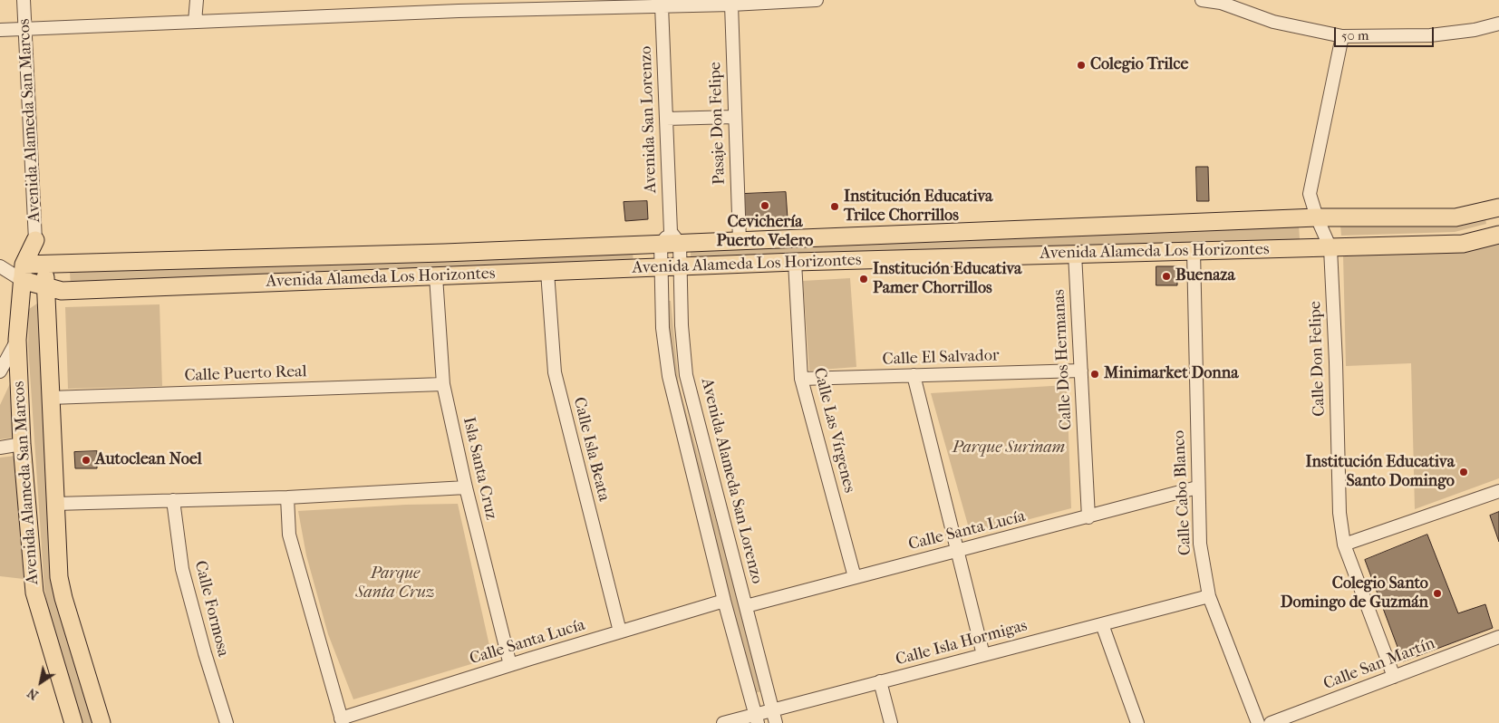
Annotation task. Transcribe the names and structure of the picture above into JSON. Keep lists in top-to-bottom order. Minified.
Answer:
{"streets":{"main road":["Avenida Alameda San Marcos","Avenida Alameda Los Horizontes"],"street":["Avenida San Lorenzo","Pasaje Don Felipe","Calle El Salvador","Calle Don Felipe","Calle Dos Hermanas","Calle Puerto Real","Calle Las Vírgenes","Calle Isla Beata","Isla Santa Cruz","Avenida Alameda San Lorenzo","Calle Cabo Blanco","Calle Santa Lucía","Calle Formosa","Calle Isla Hormigas","Calle San Martín"]},"crossings":[["Avenida San Lorenzo","Avenida Alameda Los Horizontes"],["Avenida San Lorenzo","Avenida Alameda San Lorenzo"],["Avenida Alameda San Marcos","Avenida Alameda Los Horizontes"],["Avenida Alameda San Marcos","Calle Puerto Real"],["Pasaje Don Felipe","Avenida Alameda Los Horizontes"],["Avenida Alameda Los Horizontes","Calle Don Felipe"],["Avenida Alameda Los Horizontes","Calle Dos Hermanas"],["Avenida Alameda Los Horizontes","Calle Las Vírgenes"],["Avenida Alameda Los Horizontes","Calle Isla Beata"],["Avenida Alameda Los Horizontes","Isla Santa Cruz"],["Avenida Alameda Los Horizontes","Avenida Alameda San Lorenzo"],["Avenida Alameda Los Horizontes","Calle Cabo Blanco"],["Calle El Salvador","Calle Dos Hermanas"],["Calle El Salvador","Calle Las Vírgenes"],["Calle Don Felipe","Calle San Martín"],["Calle Dos Hermanas","Calle Santa Lucía"],["Calle Puerto Real","Isla Santa Cruz"],["Calle Las Vírgenes","Calle Santa Lucía"],["Calle Isla Beata","Calle Santa Lucía"],["Isla Santa Cruz","Calle Santa Lucía"],["Avenida Alameda San Lorenzo","Calle Santa Lucía"],["Avenida Alameda San Lorenzo","Calle Isla Hormigas"],["Calle Cabo Blanco","Calle Santa Lucía"],["Calle Cabo Blanco","Calle Isla Hormigas"]],"parks":["Parque Surinam","Parque Santa Cruz"],"places":["Colegio Trilce","Cevichería Puerto Velero","Institución Educativa Trilce Chorrillos","Buenaza","Institución Educativa Pamer Chorrillos","Minimarket Donna","Autoclean Noel","Institución Educativa Santo Domingo","Colegio Santo Domingo de Guzmán"],"scale_bar":"50 m","north":"bottom left"}
